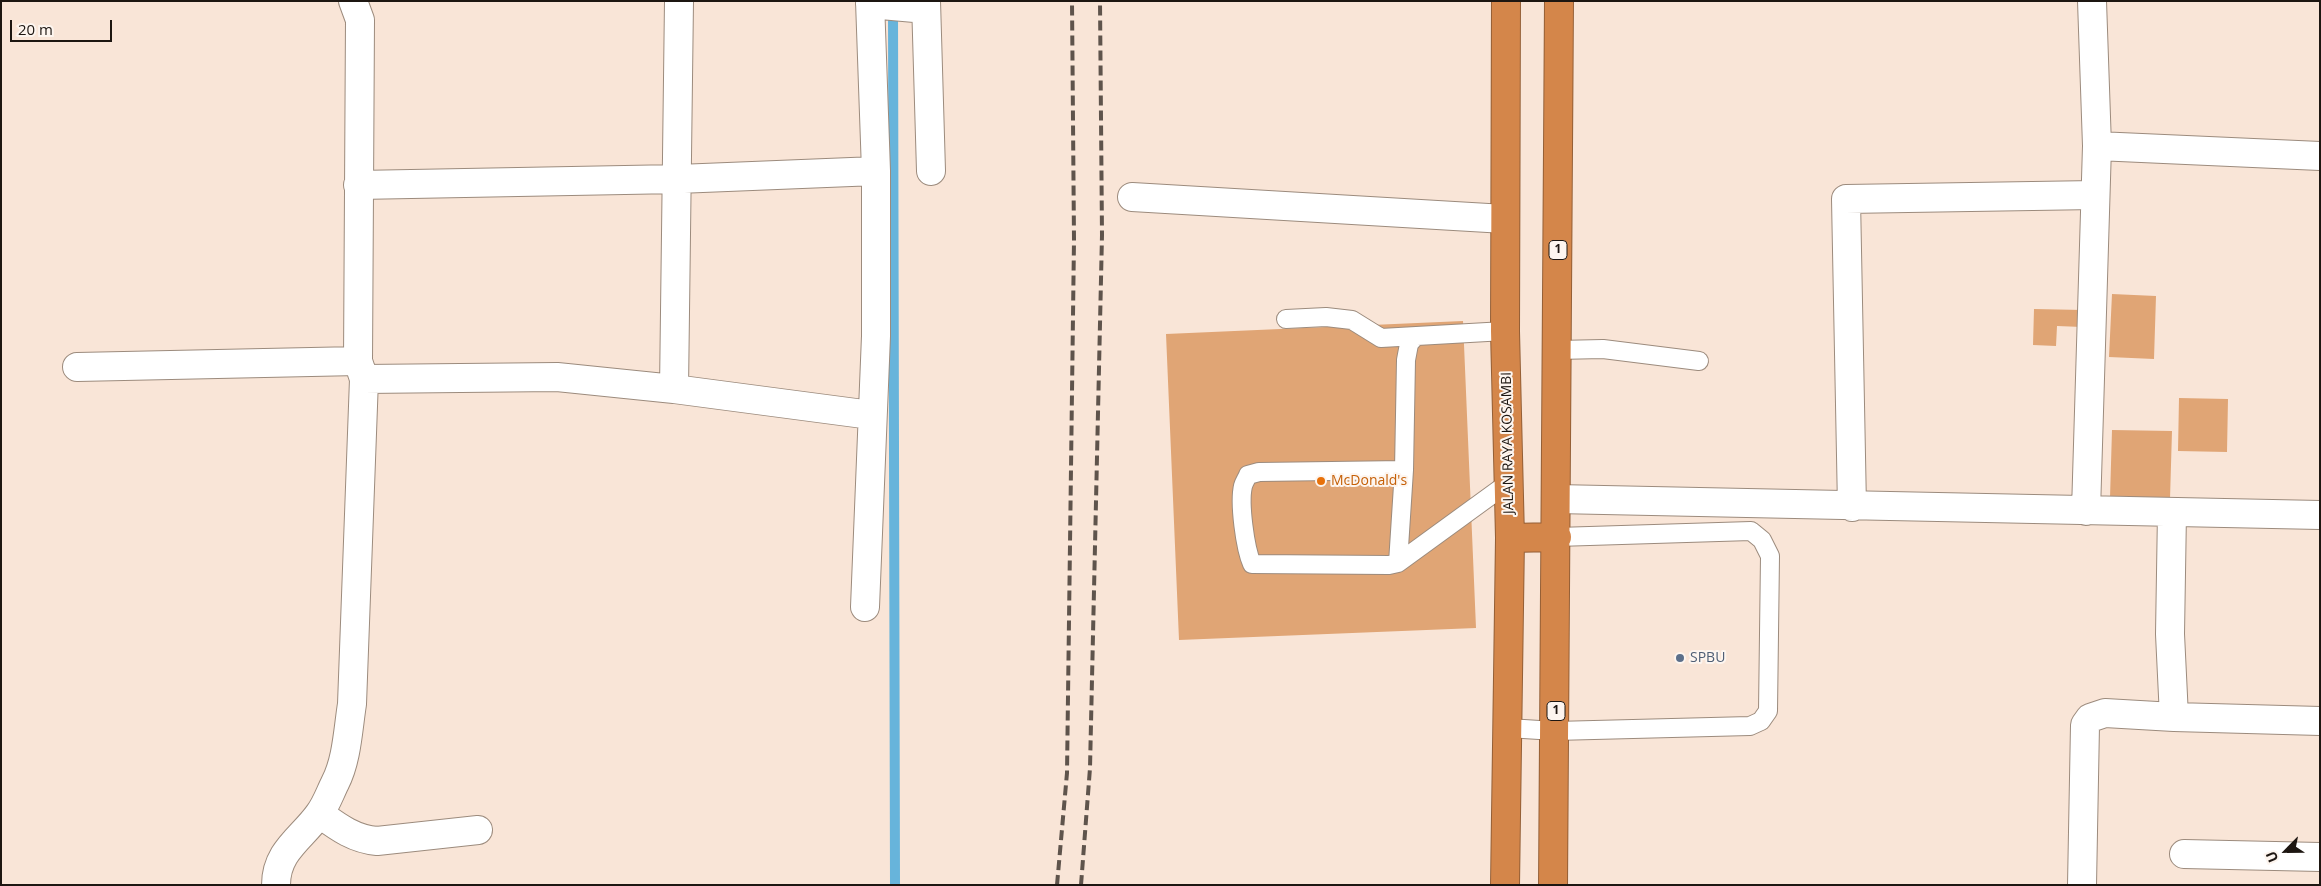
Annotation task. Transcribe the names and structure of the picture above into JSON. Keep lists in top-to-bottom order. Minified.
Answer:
{"streets":{"highway":["1","JALAN RAYA KOSAMBI"]},"places":["McDonald's","SPBU"],"scale_bar":"20 m","north":"bottom left"}
